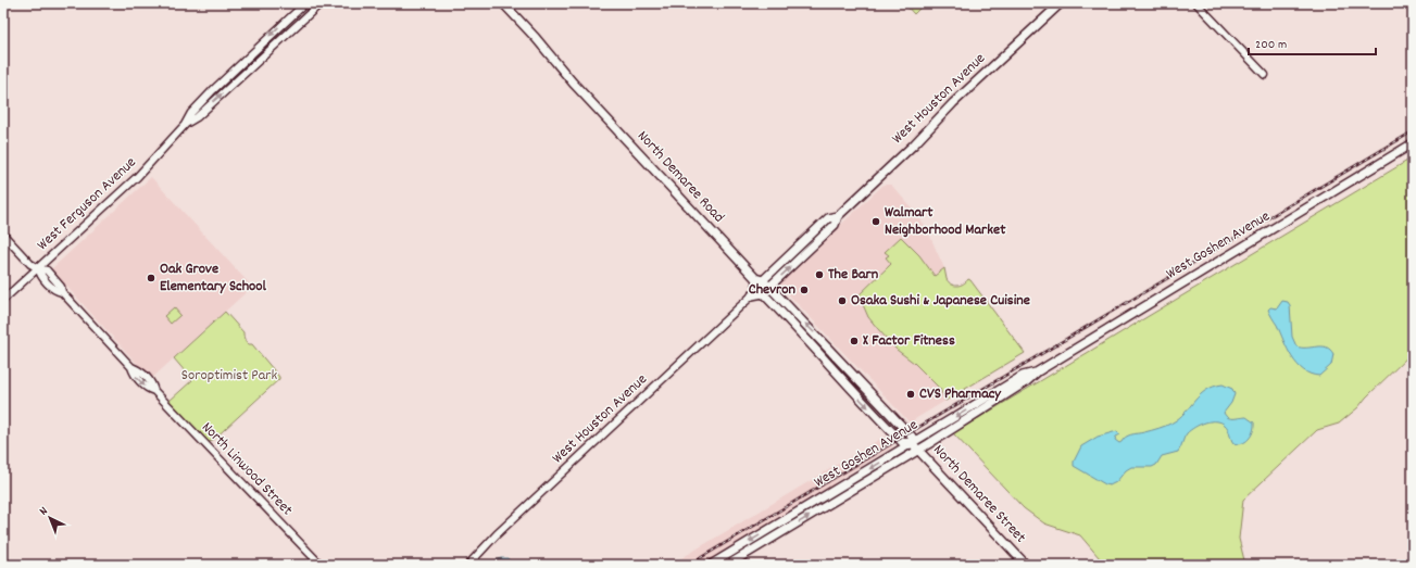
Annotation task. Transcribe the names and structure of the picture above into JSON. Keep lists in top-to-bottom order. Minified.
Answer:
{"streets":{"main road":["West Houston Avenue","North Demaree Road","West Goshen Avenue","North Demaree Street"],"street":["West Ferguson Avenue","North Linwood Street"]},"crossings":[["West Houston Avenue","North Demaree Road"],["West Houston Avenue","North Demaree Street"],["North Demaree Road","North Demaree Street"],["West Ferguson Avenue","North Linwood Street"],["West Goshen Avenue","North Demaree Street"]],"parks":["Soroptimist Park"],"places":["Walmart Neighborhood Market","The Barn","Oak Grove Elementary School","Chevron","Osaka Sushi & Japanese Cuisine","X Factor Fitness","CVS Pharmacy"],"scale_bar":"200 m","north":"top left"}
